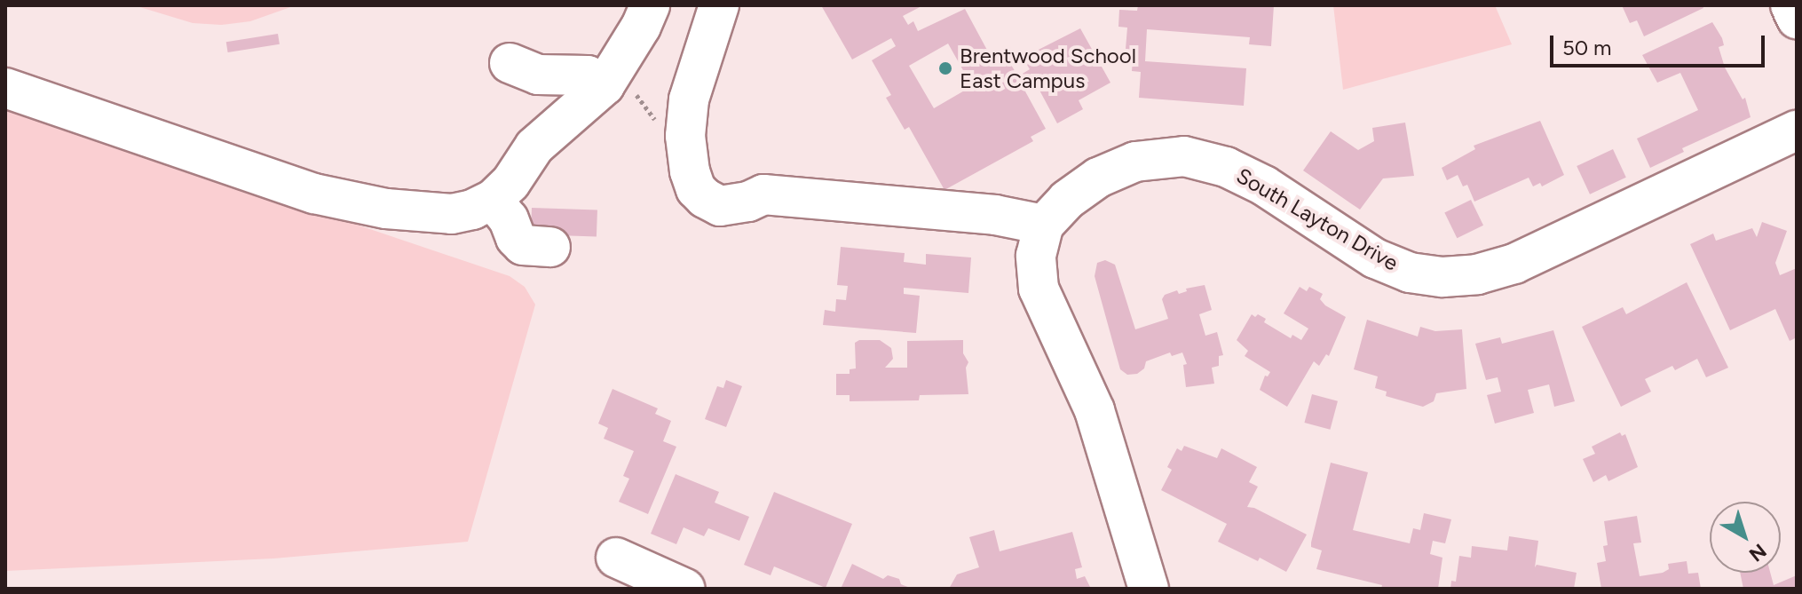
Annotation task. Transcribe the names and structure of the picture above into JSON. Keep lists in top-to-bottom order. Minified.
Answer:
{"streets":{"street":["South Layton Drive"]},"places":["Brentwood School East Campus"],"scale_bar":"50 m","north":"bottom right"}
